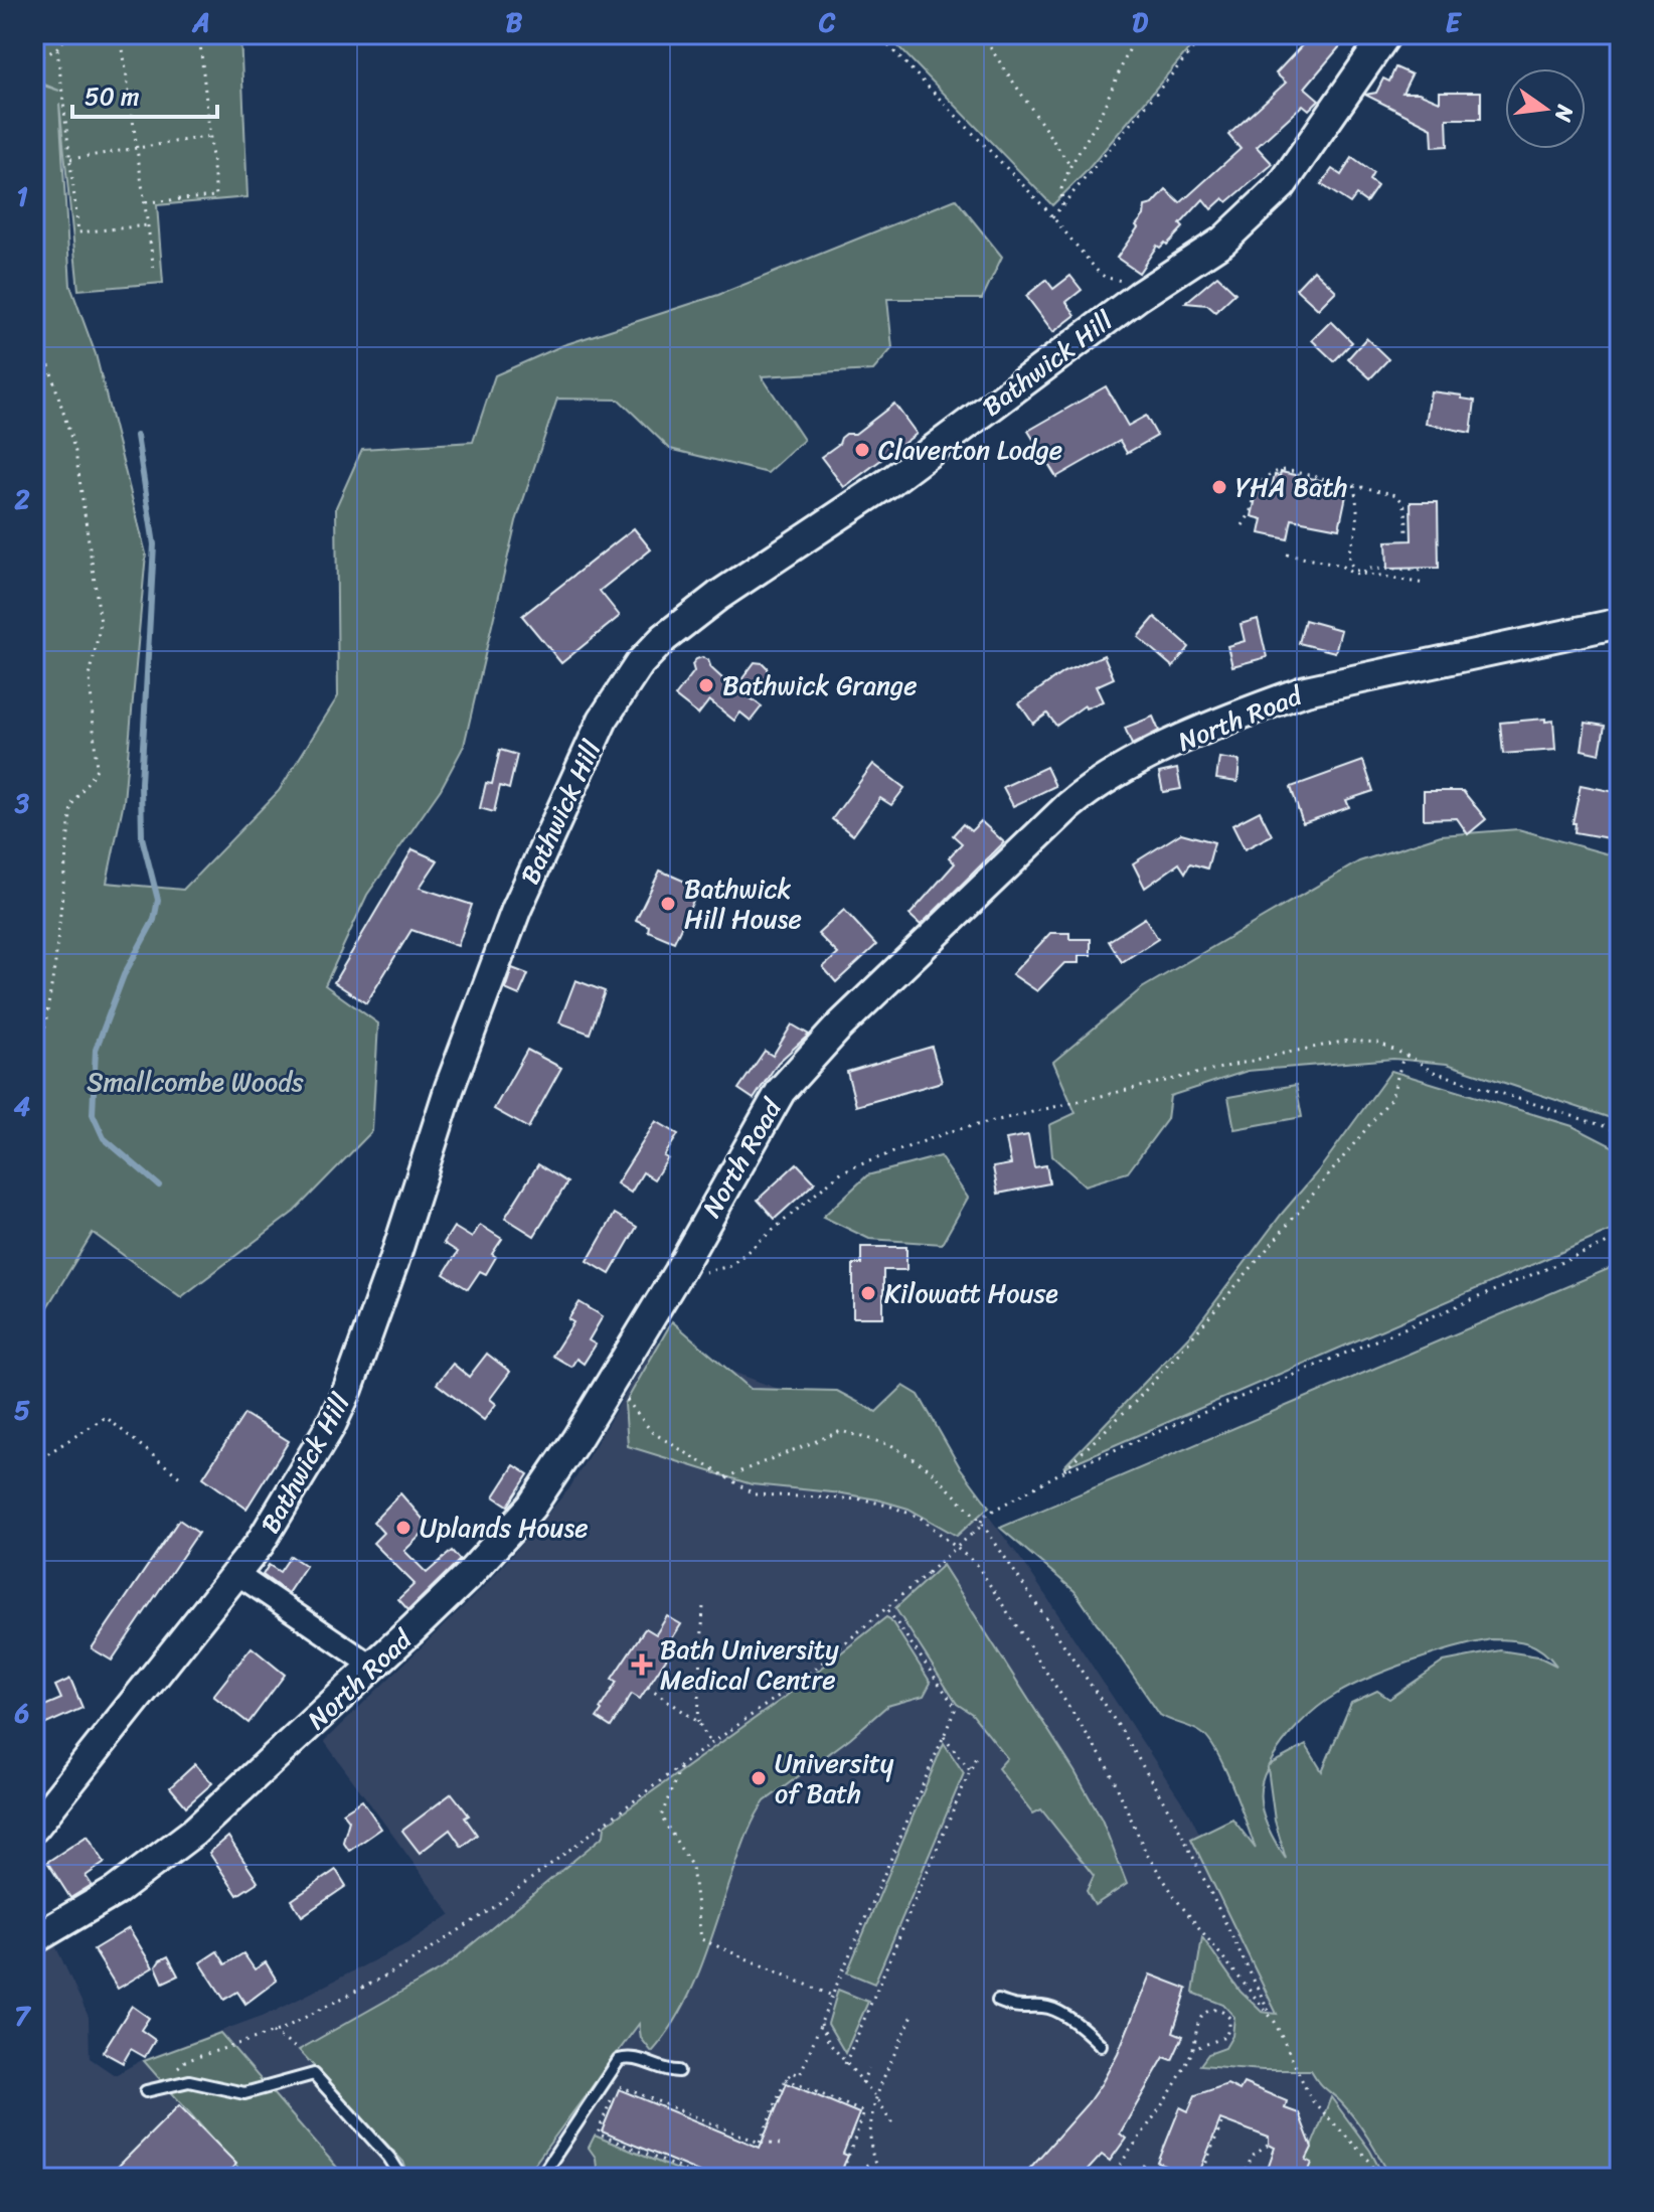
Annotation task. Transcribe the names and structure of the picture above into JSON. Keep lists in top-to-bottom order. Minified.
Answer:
{"streets":{"street":["Bathwick Hill","North Road"]},"parks":["Smallcombe Woods"],"places":{"other":["Claverton Lodge","YHA Bath","Bathwick Grange","Bathwick Hill House","Kilowatt House","Uplands House","University of Bath"],"health":["Bath University Medical Centre"]},"scale_bar":"50 m","north":"right","grid":{"columns":["A","B","C","D","E"],"rows":["1","2","3","4","5","6","7"]}}
